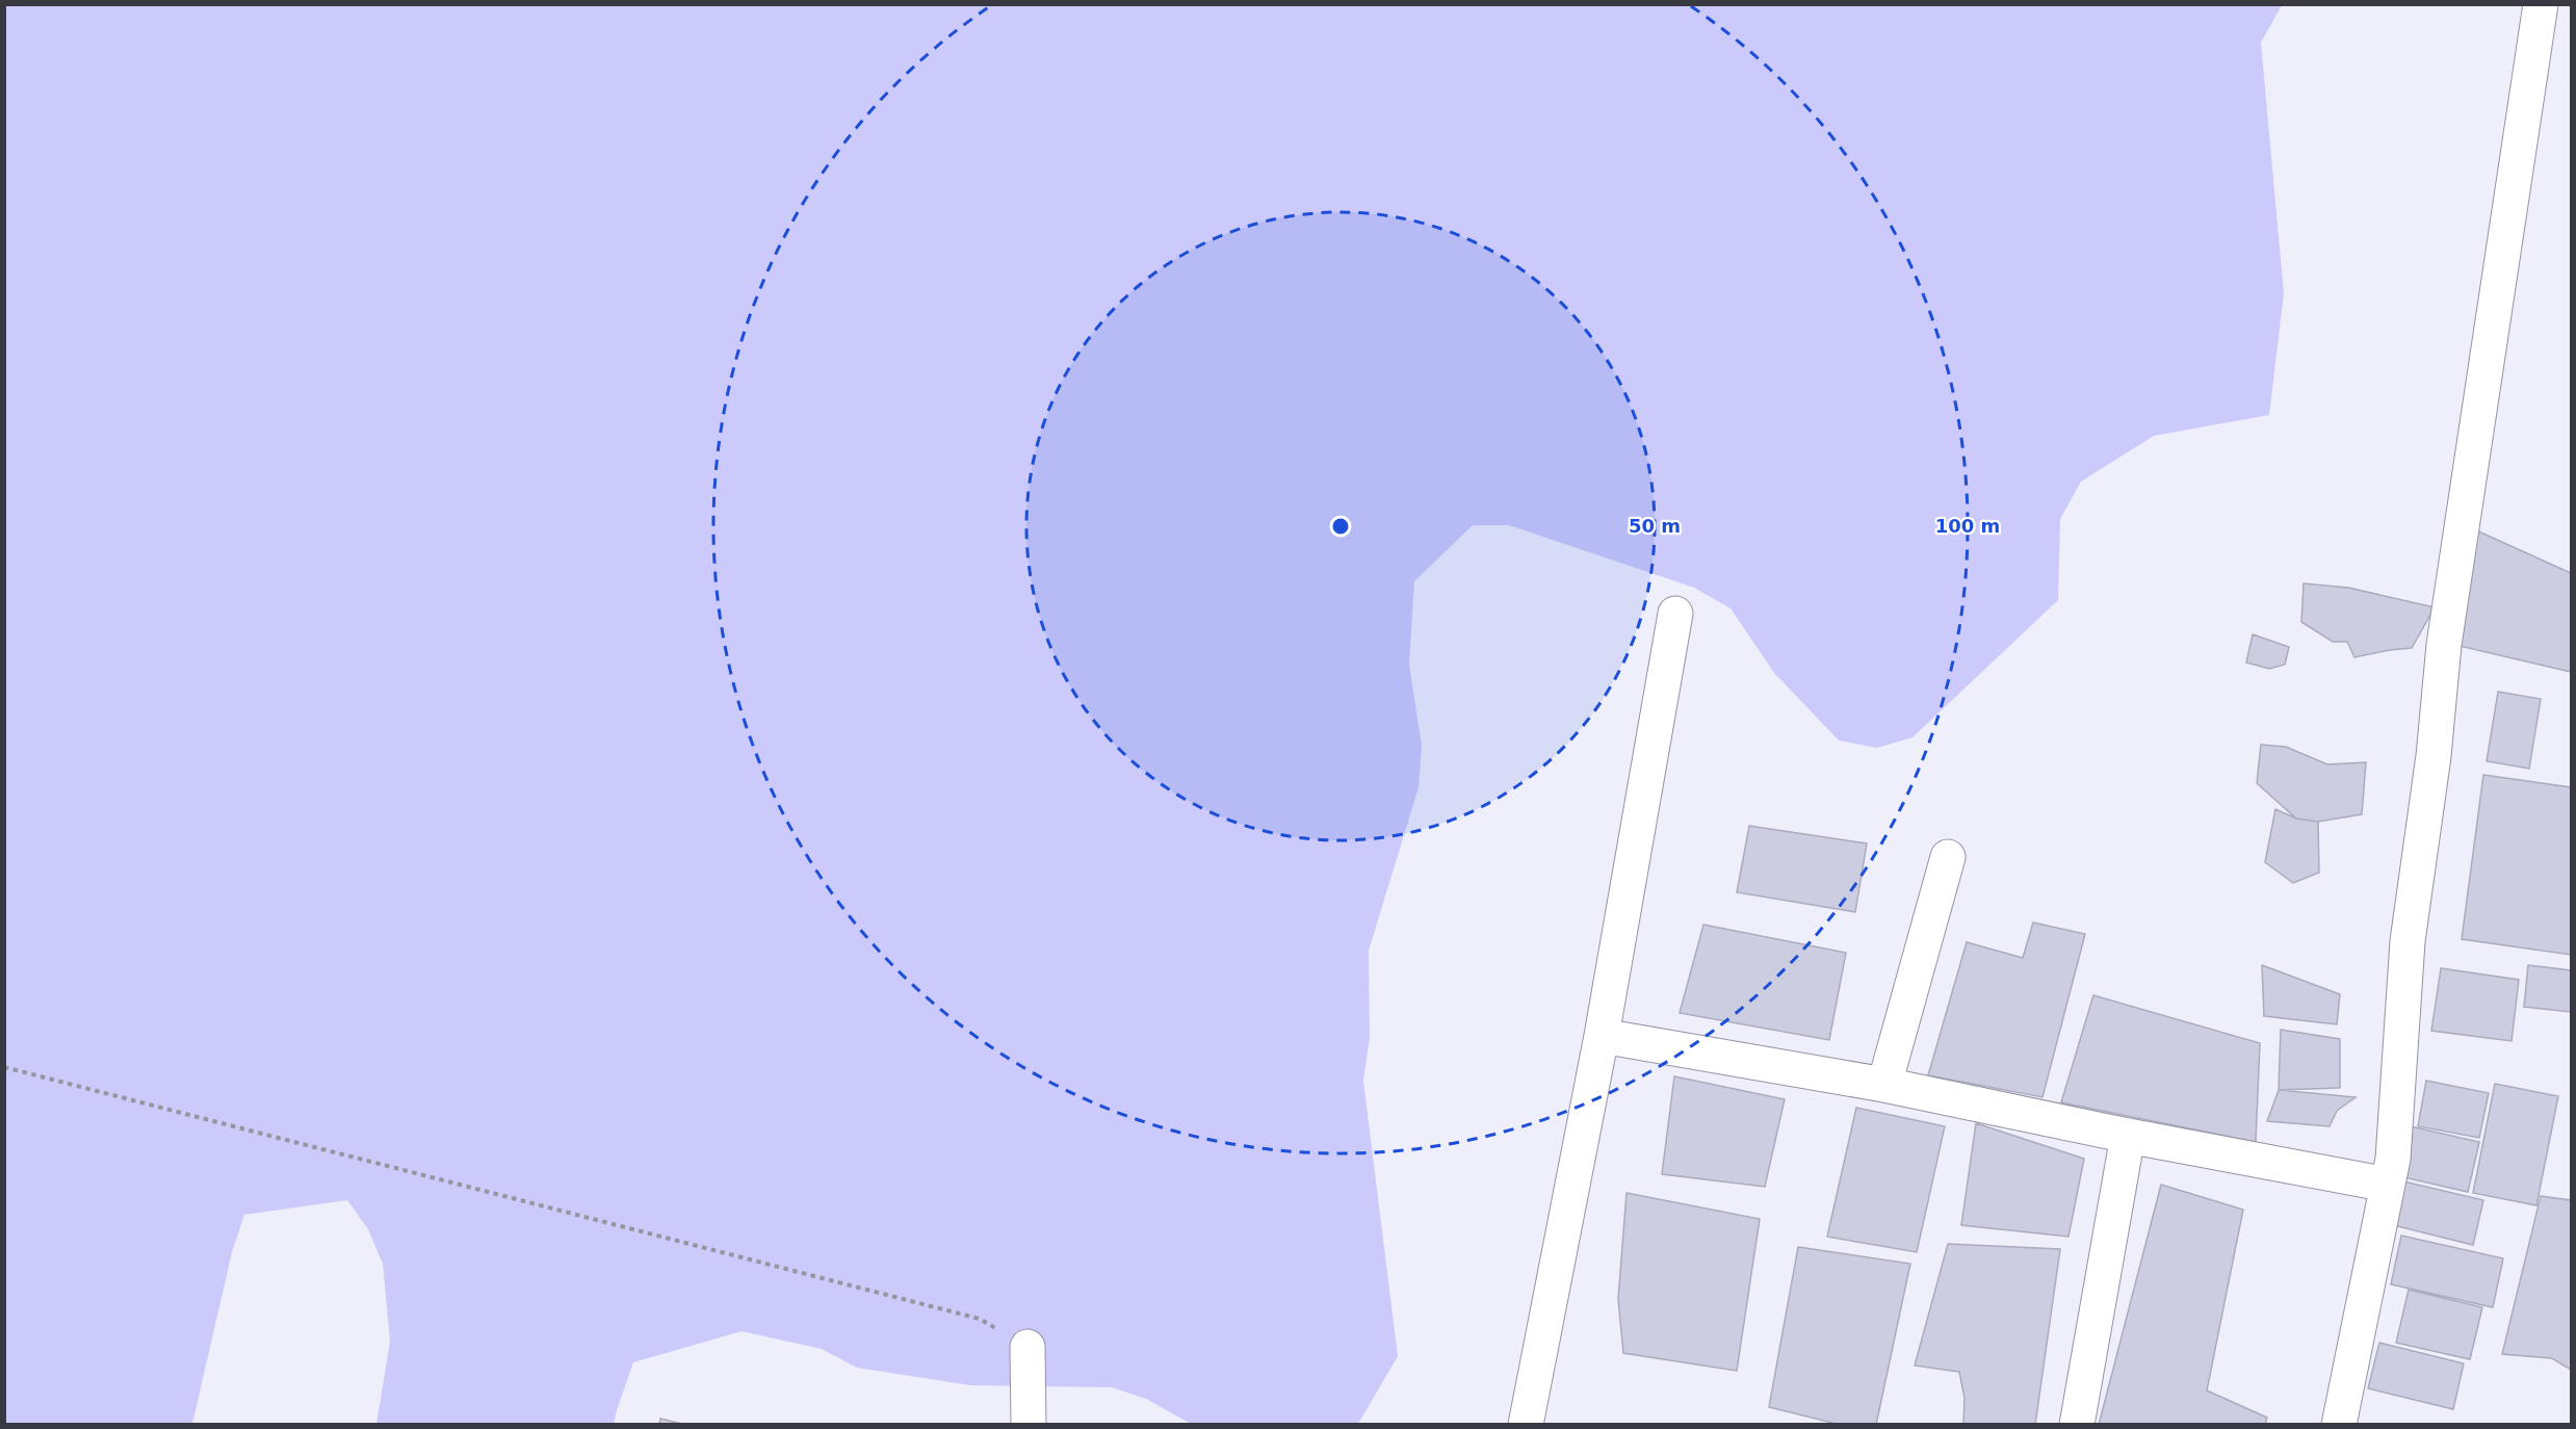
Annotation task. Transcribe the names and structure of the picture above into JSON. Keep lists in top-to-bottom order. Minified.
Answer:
{"rings":["50 m","100 m"]}
